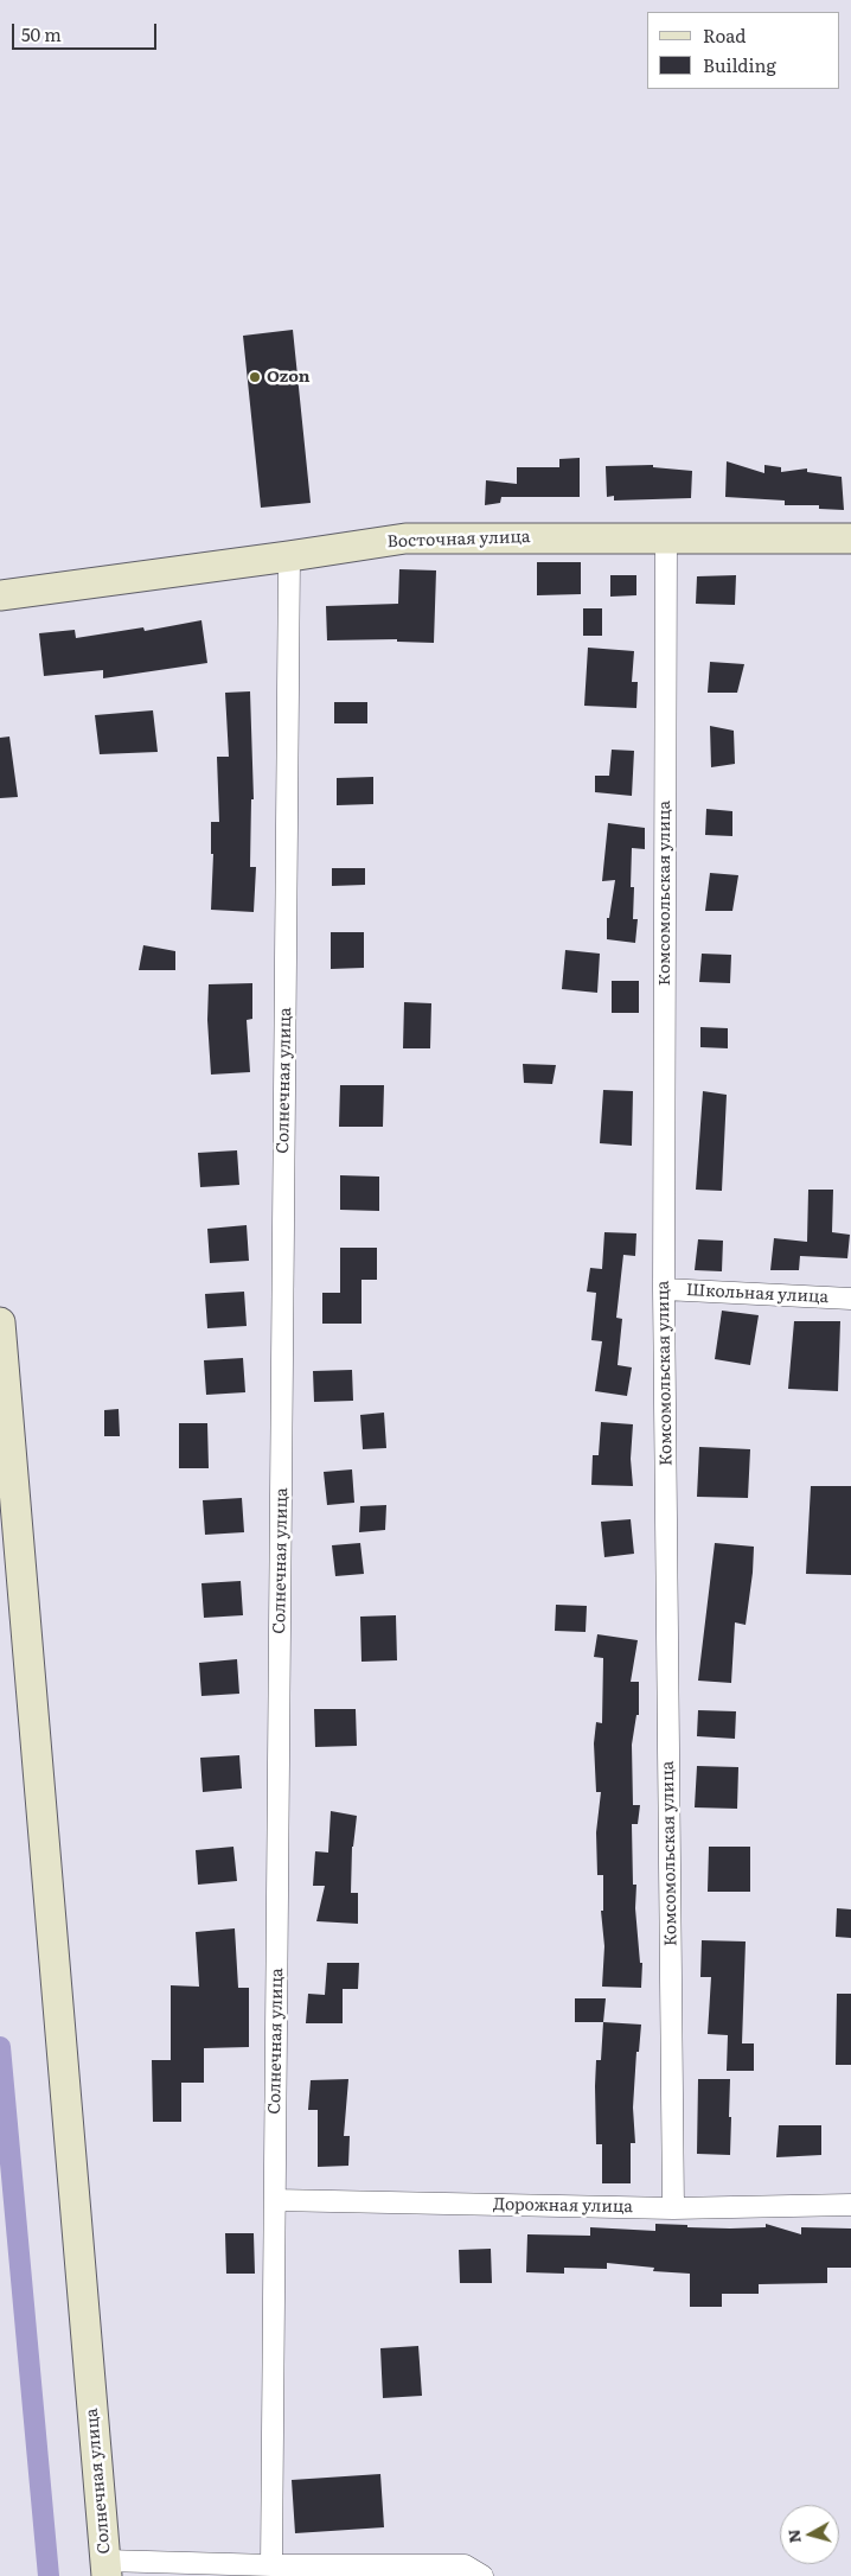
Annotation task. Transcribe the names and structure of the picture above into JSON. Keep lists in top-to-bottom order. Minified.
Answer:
{"streets":{"main road":["Восточная улица","Солнечная улица"],"street":["Комсомольская улица","Школьная улица","Дорожная улица"]},"crossings":[["Восточная улица","Комсомольская улица"],["Восточная улица","Солнечная улица"],["Комсомольская улица","Школьная улица"],["Комсомольская улица","Дорожная улица"],["Солнечная улица","Дорожная улица"]],"places":["Ozon"],"legend":["Road","Building"],"scale_bar":"50 m","north":"left"}
